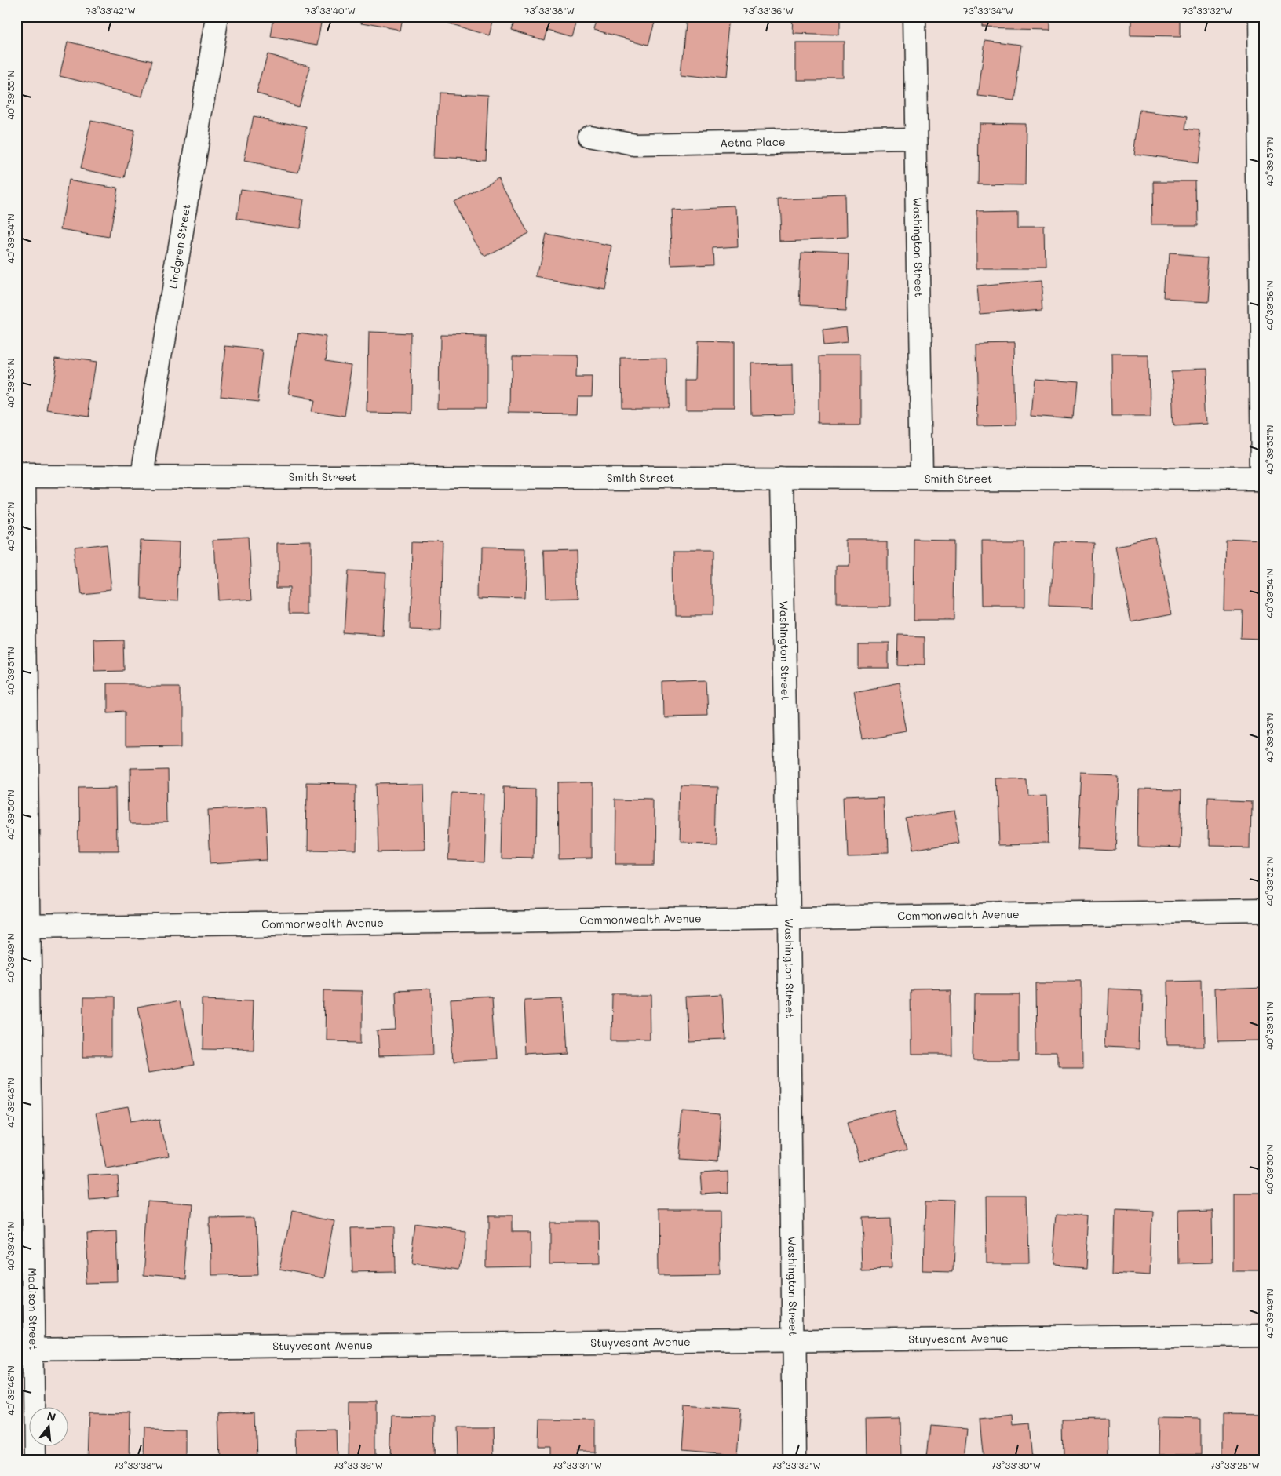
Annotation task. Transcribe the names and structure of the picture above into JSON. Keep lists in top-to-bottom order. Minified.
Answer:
{"streets":{"street":["Aetna Place","Lindgren Street","Washington Street","Smith Street","Commonwealth Avenue","Madison Street","Stuyvesant Avenue"]},"crossings":[["Aetna Place","Washington Street"],["Lindgren Street","Smith Street"],["Washington Street","Smith Street"],["Washington Street","Commonwealth Avenue"],["Washington Street","Stuyvesant Avenue"],["Smith Street","Madison Street"],["Commonwealth Avenue","Madison Street"],["Madison Street","Stuyvesant Avenue"]],"north":"top","coordinates":["73°33'42\"W","73°33'40\"W","73°33'38\"W","73°33'36\"W","73°33'34\"W","73°33'32\"W","40°39'55\"N","40°39'57\"N","40°39'54\"N","40°39'56\"N","40°39'53\"N","40°39'52\"N","40°39'51\"N","40°39'50\"N","40°39'49\"N","40°39'48\"N","40°39'47\"N","40°39'46\"N","73°33'30\"W","73°33'28\"W"]}
